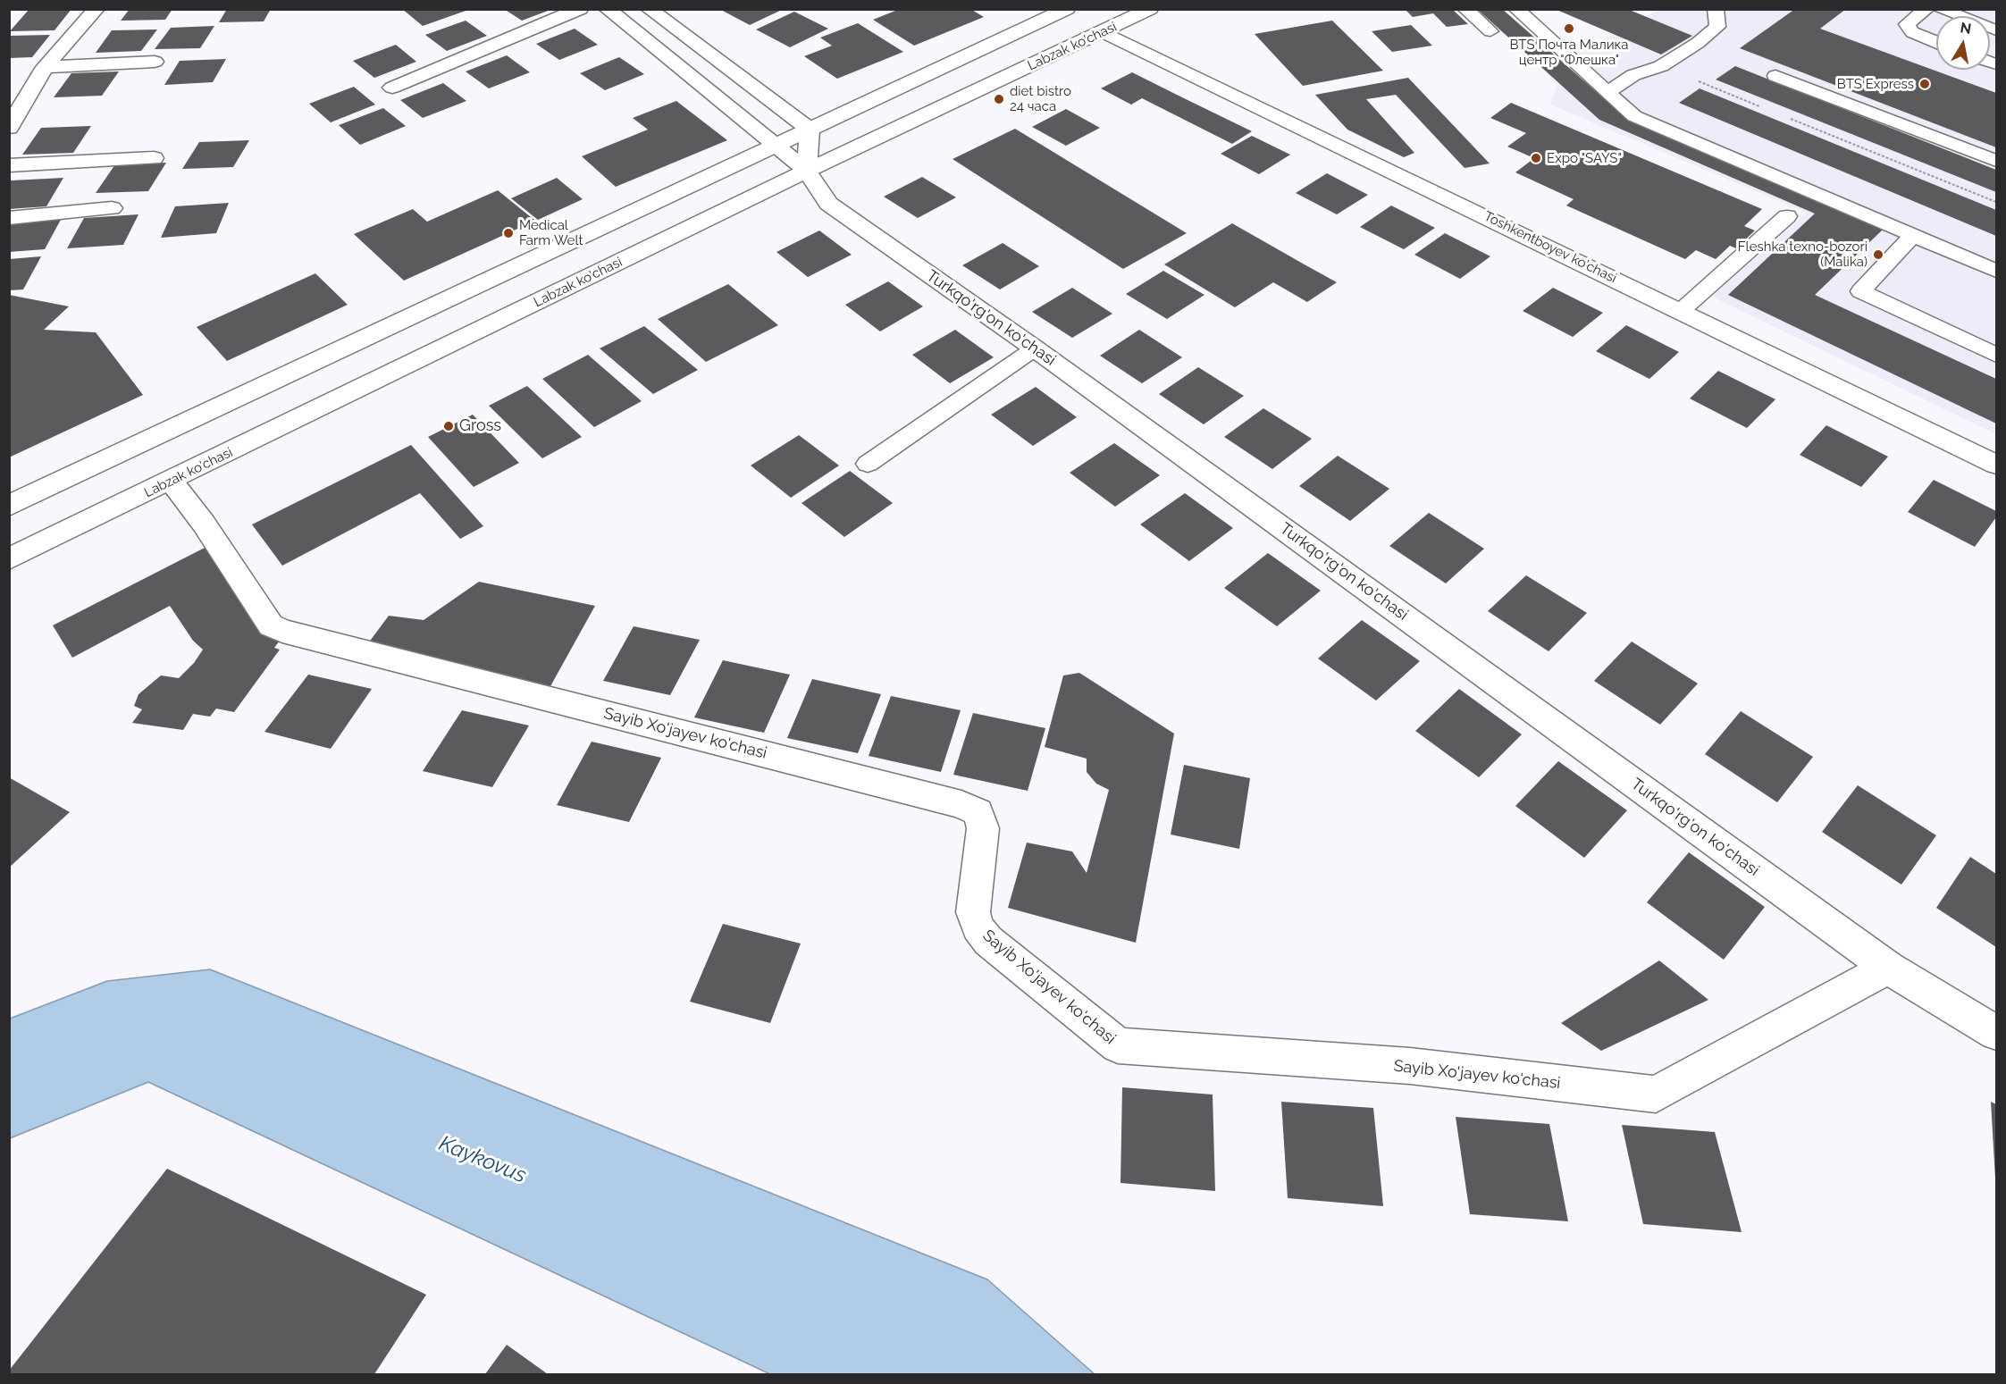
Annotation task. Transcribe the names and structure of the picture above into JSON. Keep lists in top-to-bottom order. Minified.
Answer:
{"streets":{"street":["Labzak ko'chasi","Toshkentboyev ko'chasi","Turkqo'rg'on ko'chasi","Sayib Xo'jayev ko'chasi"]},"crossings":[["Labzak ko'chasi","Toshkentboyev ko'chasi"],["Labzak ko'chasi","Turkqo'rg'on ko'chasi"],["Labzak ko'chasi","Sayib Xo'jayev ko'chasi"],["Turkqo'rg'on ko'chasi","Sayib Xo'jayev ko'chasi"]],"water":["Kaykovus"],"places":["BTS Почта Малика центр \"Флешка\"","BTS Express","diet bistro 24 часа","Expo \"SAYS\"","Medical Farm Welt","Fleshka texno-bozori (Malika)","Gross"],"north":"top"}
